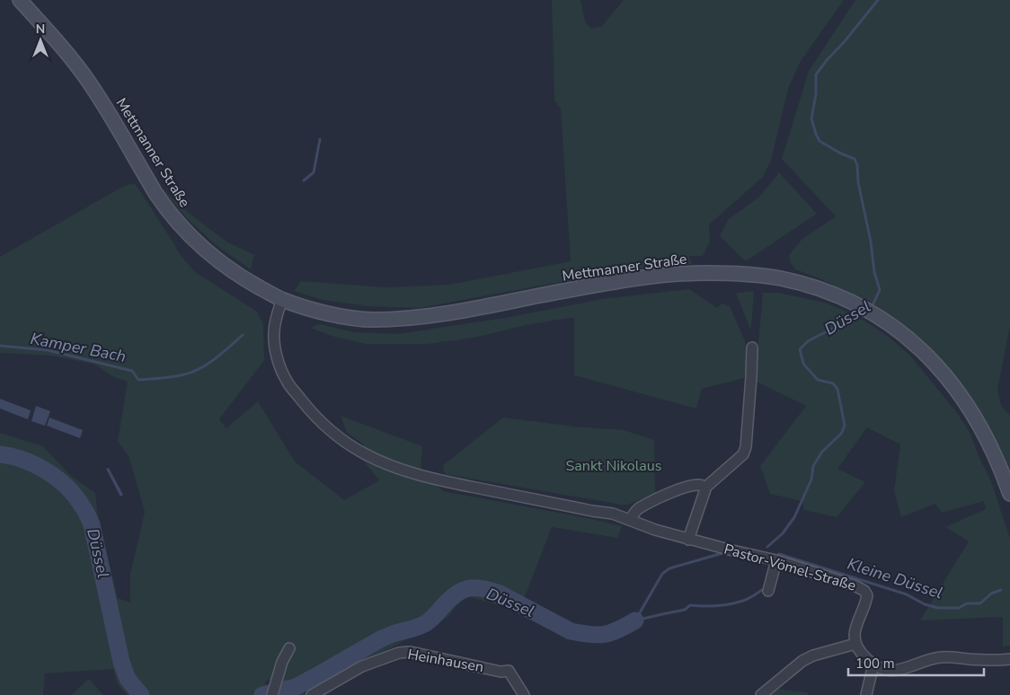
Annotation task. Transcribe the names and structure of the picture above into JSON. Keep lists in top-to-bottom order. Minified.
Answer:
{"streets":{"main road":["Mettmanner Straße"],"street":["Pastor-Vömel-Straße","Heinhausen"]},"water":["Düssel","Kamper Bach","Kleine Düssel"],"parks":["Sankt Nikolaus"],"scale_bar":"100 m","north":"top"}
